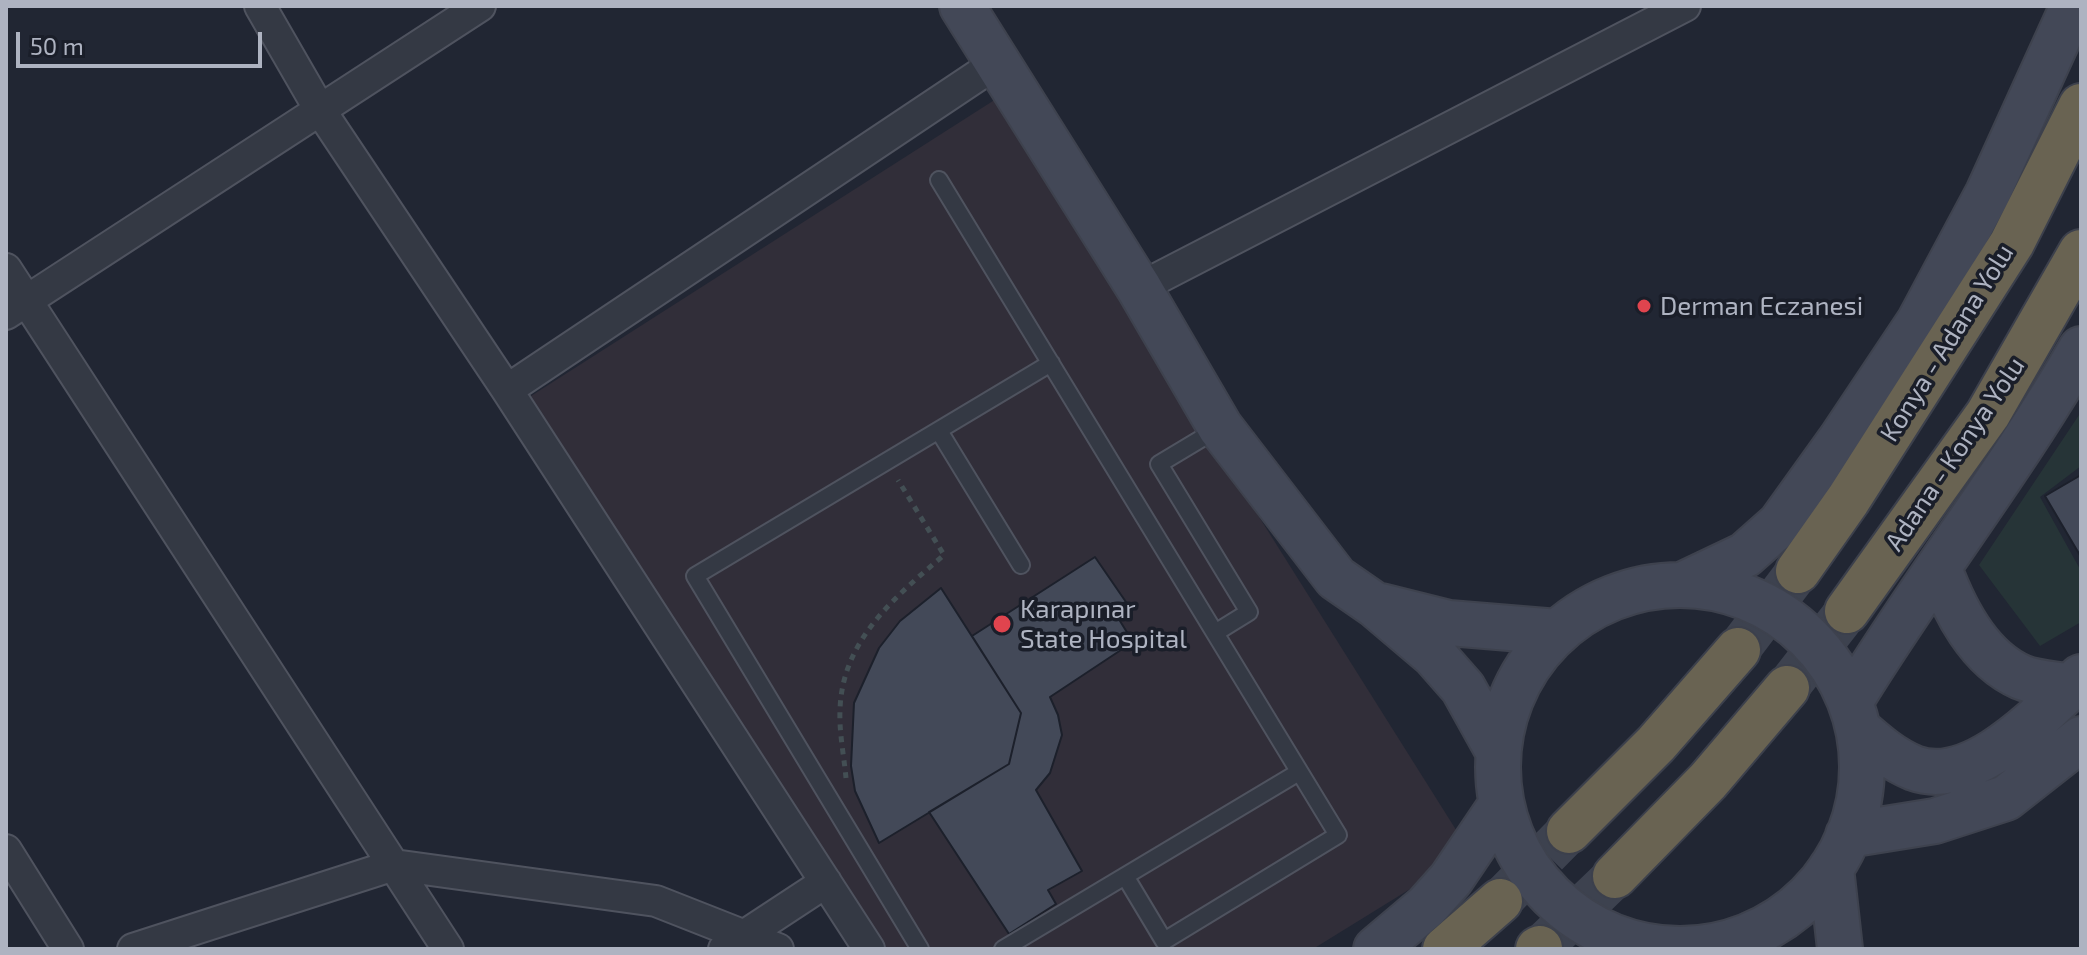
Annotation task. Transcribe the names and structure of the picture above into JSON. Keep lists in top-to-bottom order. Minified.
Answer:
{"streets":{"highway":["Konya - Adana Yolu","Adana - Konya Yolu"]},"places":["Derman Eczanesi","Karapınar State Hospital"],"scale_bar":"50 m"}
